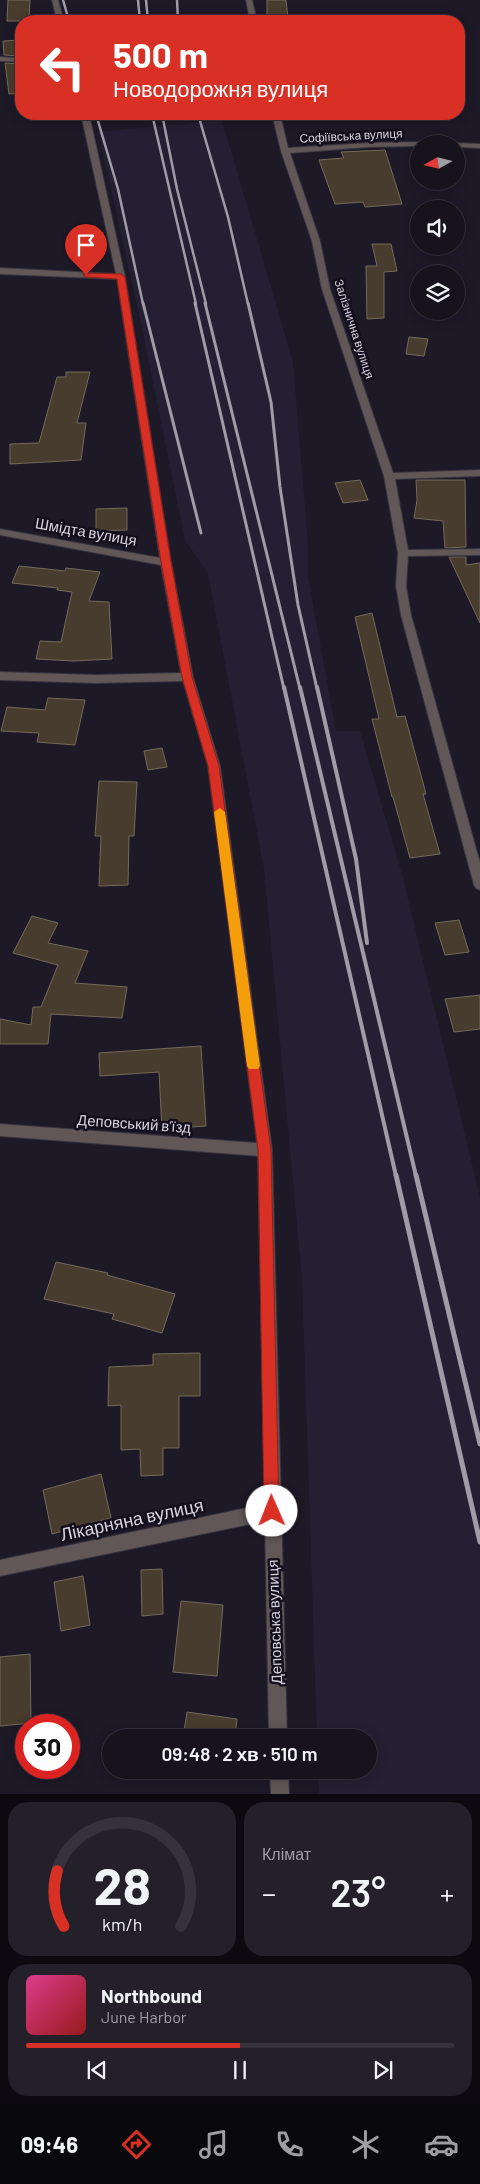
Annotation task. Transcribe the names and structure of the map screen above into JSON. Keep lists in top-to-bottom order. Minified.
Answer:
{"streets":{"street":["Софіївська вулиця","Залізнична вулиця","Шмідта вулиця","Деповський в’їзд","Лікарняна вулиця","Деповська вулиця"]},"crossings":[["Софіївська вулиця","Залізнична вулиця"],["Шмідта вулиця","Деповська вулиця"],["Деповський в’їзд","Деповська вулиця"],["Лікарняна вулиця","Деповська вулиця"]],"north":"left","page":{"turn":["500 m","Новодорожня вулиця"],"limit":"30","trip":"09:48 · 2 хв · 510 m","tile":"Клімат","heat":["−","23°","+"],"song":["Northbound","June Harbor"],"tabs":"09:46","gauge":["28","km/h"]}}
